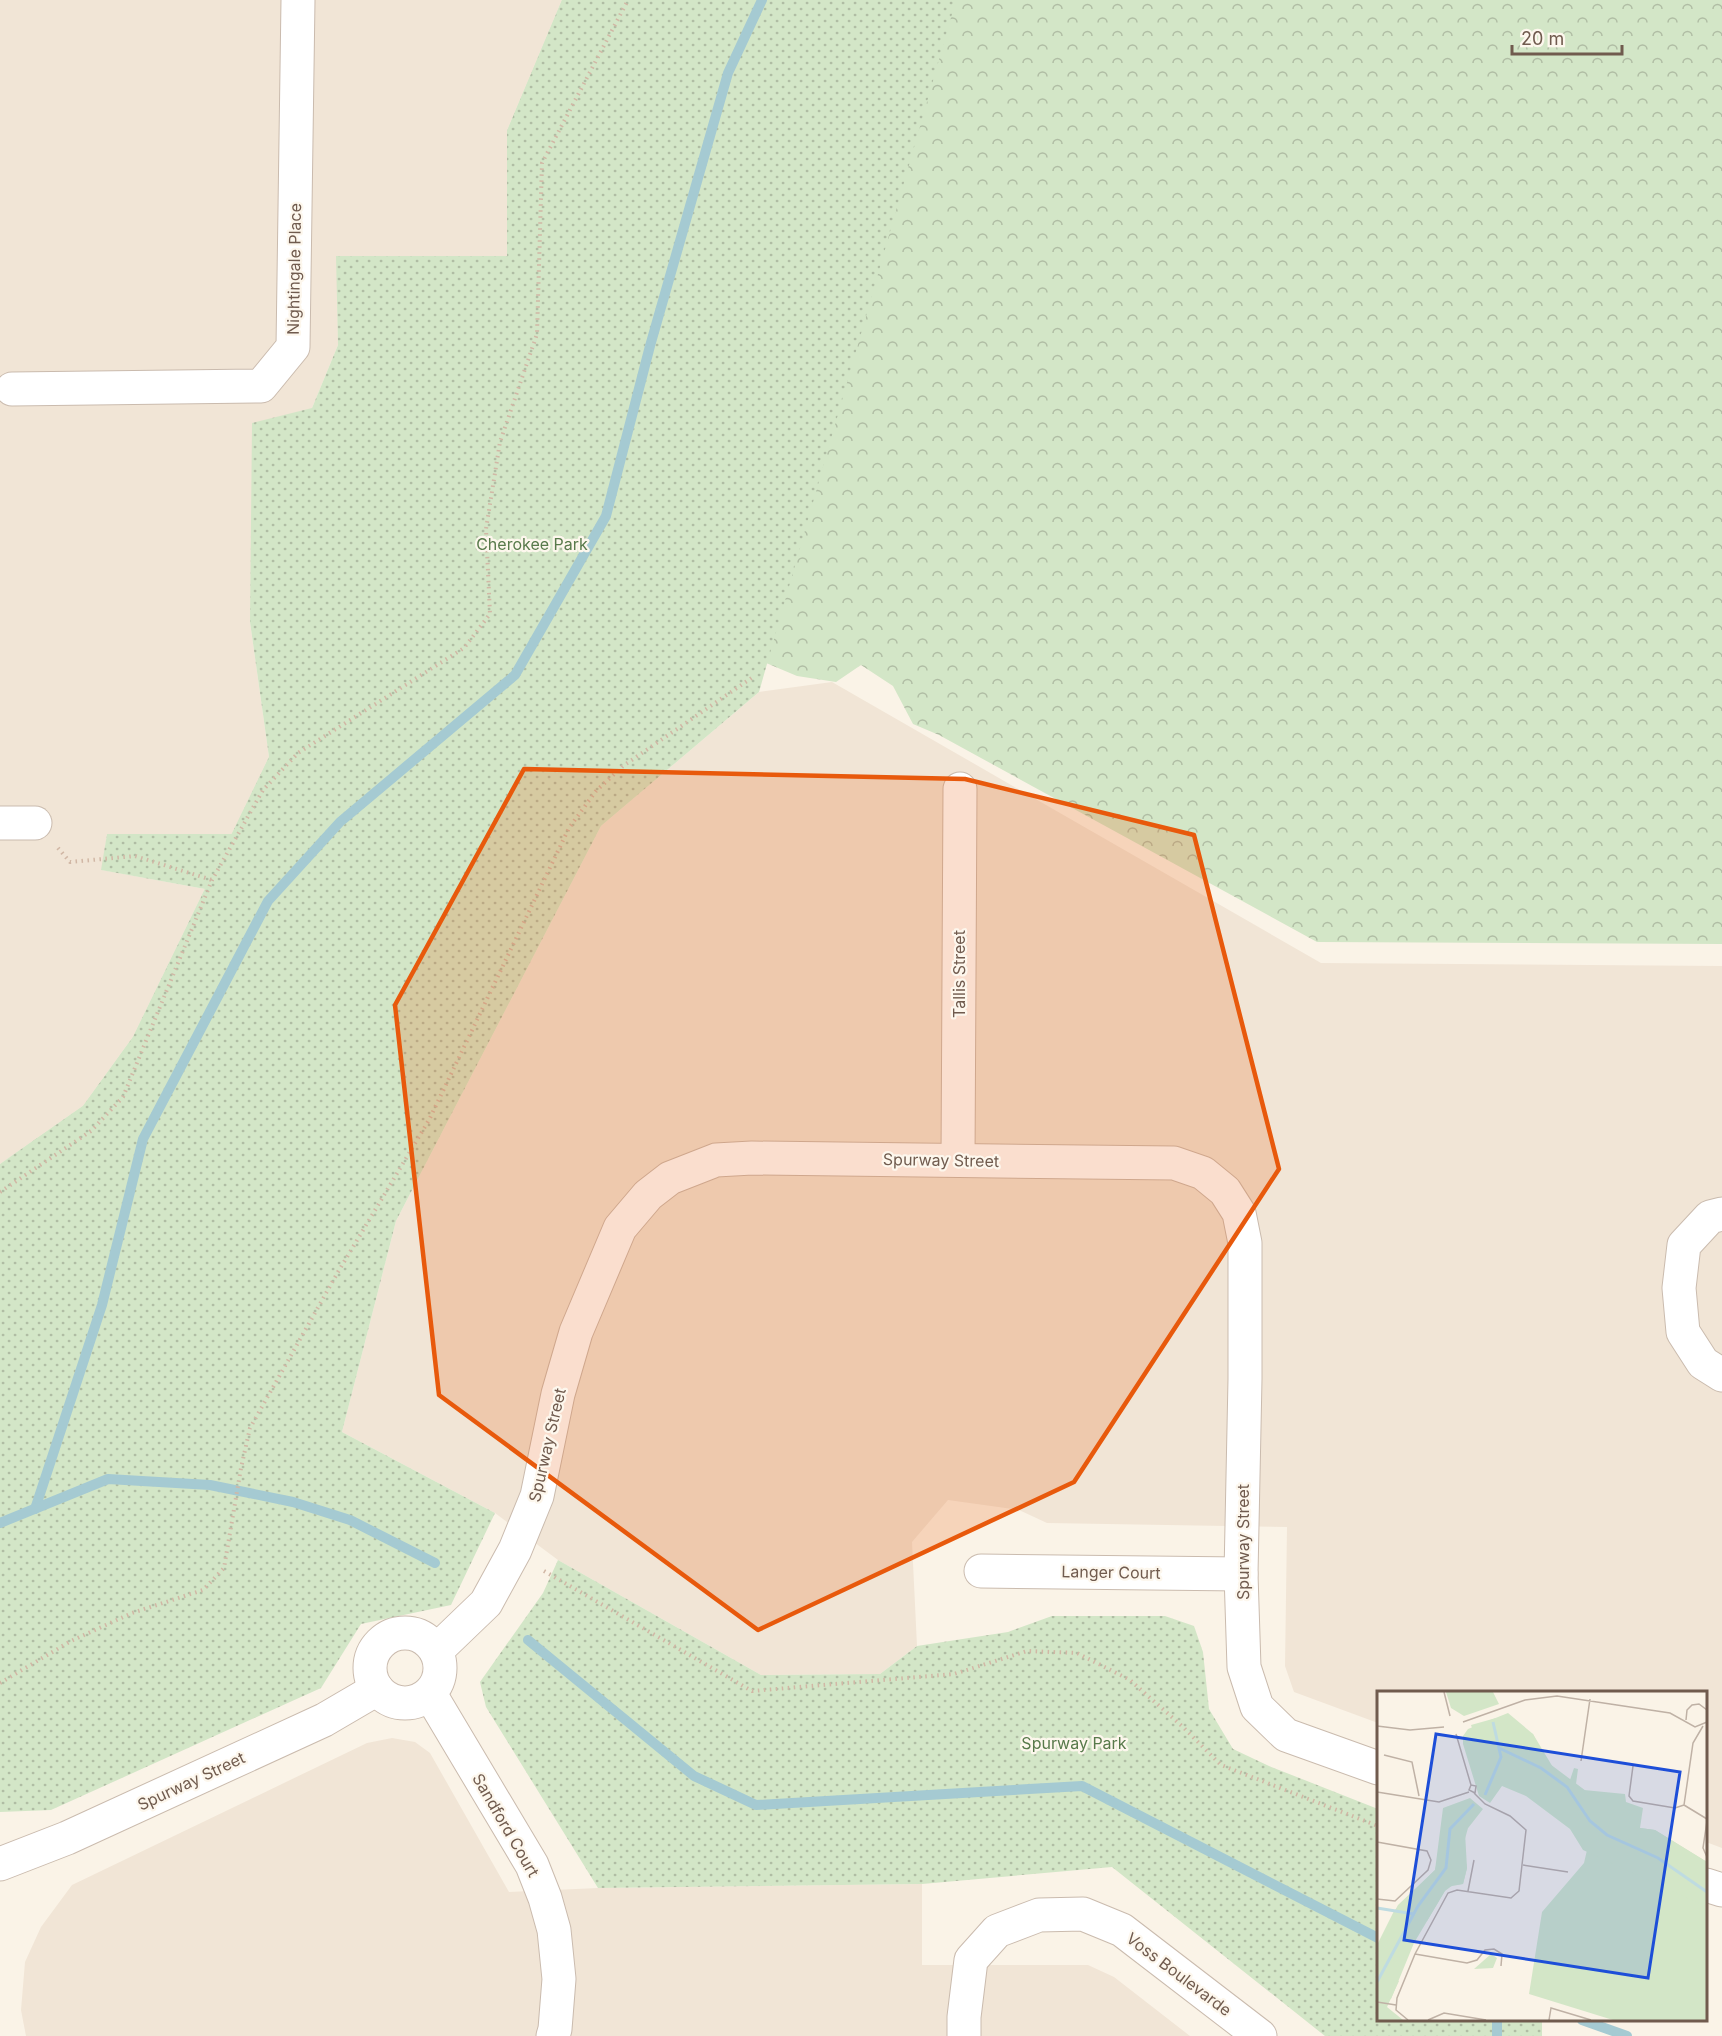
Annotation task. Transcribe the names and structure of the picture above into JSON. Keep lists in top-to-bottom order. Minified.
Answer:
{"streets":{"street":["Nightingale Place","Tallis Street","Spurway Street","Langer Court","Sandford Court","Voss Boulevarde"]},"crossings":[["Tallis Street","Spurway Street"],["Spurway Street","Langer Court"],["Spurway Street","Sandford Court"]],"parks":["Cherokee Park","Spurway Park"],"scale_bar":"20 m"}
